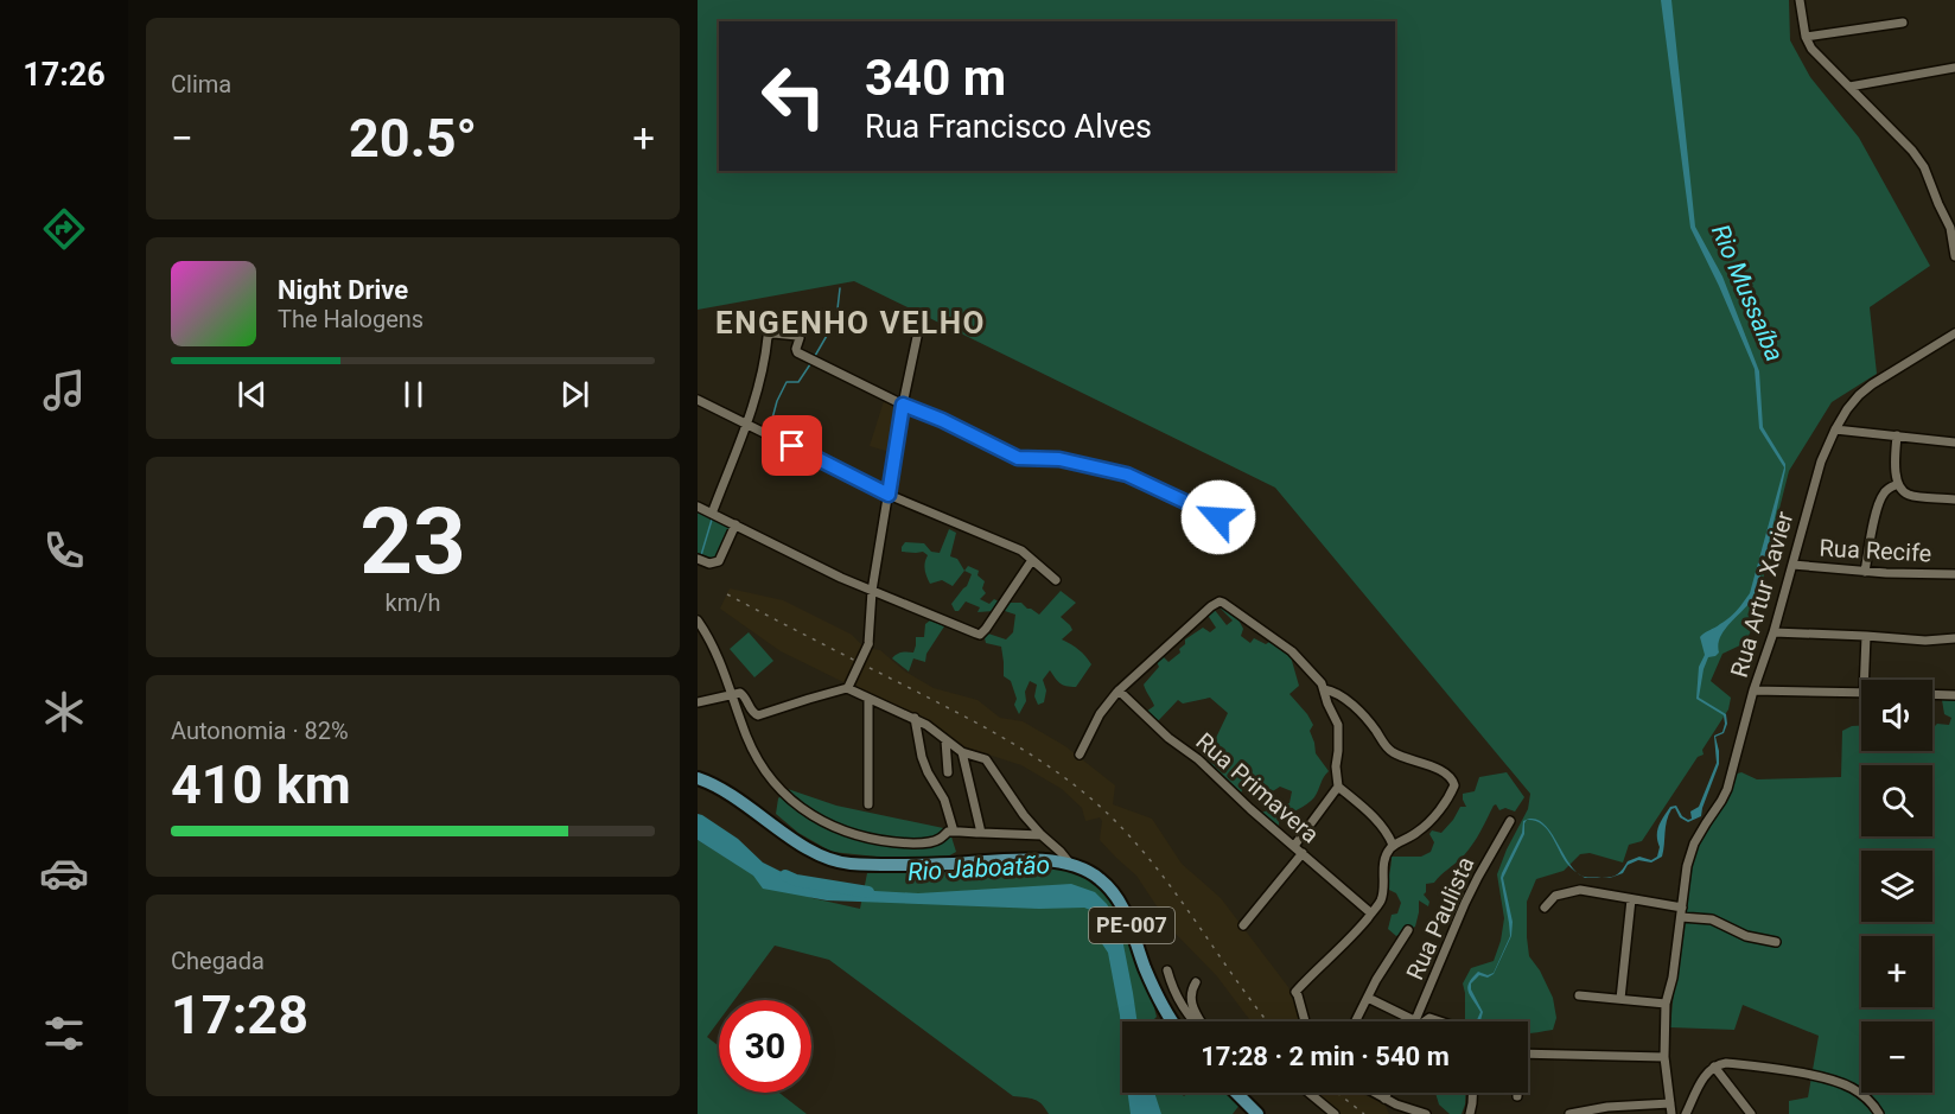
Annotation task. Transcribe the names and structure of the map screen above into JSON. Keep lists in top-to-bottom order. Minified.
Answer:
{"streets":{"main road":["PE-007"],"street":["Rua Recife","Rua Artur Xavier","Rua Primavera","Rua Paulista"]},"crossings":[["Rua Recife","Rua Artur Xavier"]],"districts":["ENGENHO VELHO"],"water":["Rio Mussaíba","Rio Jaboatão"],"page":{"tabs":"17:26","tile":["Clima",["23","km/h"],["Autonomia · 82%","410 km"],["Chegada","17:28"]],"turn":["340 m","Rua Francisco Alves"],"heat":["−","20.5°","+"],"song":["Night Drive","The Halogens"],"map_buttons":["+","−"],"limit":"30","trip":"17:28 · 2 min · 540 m"}}
